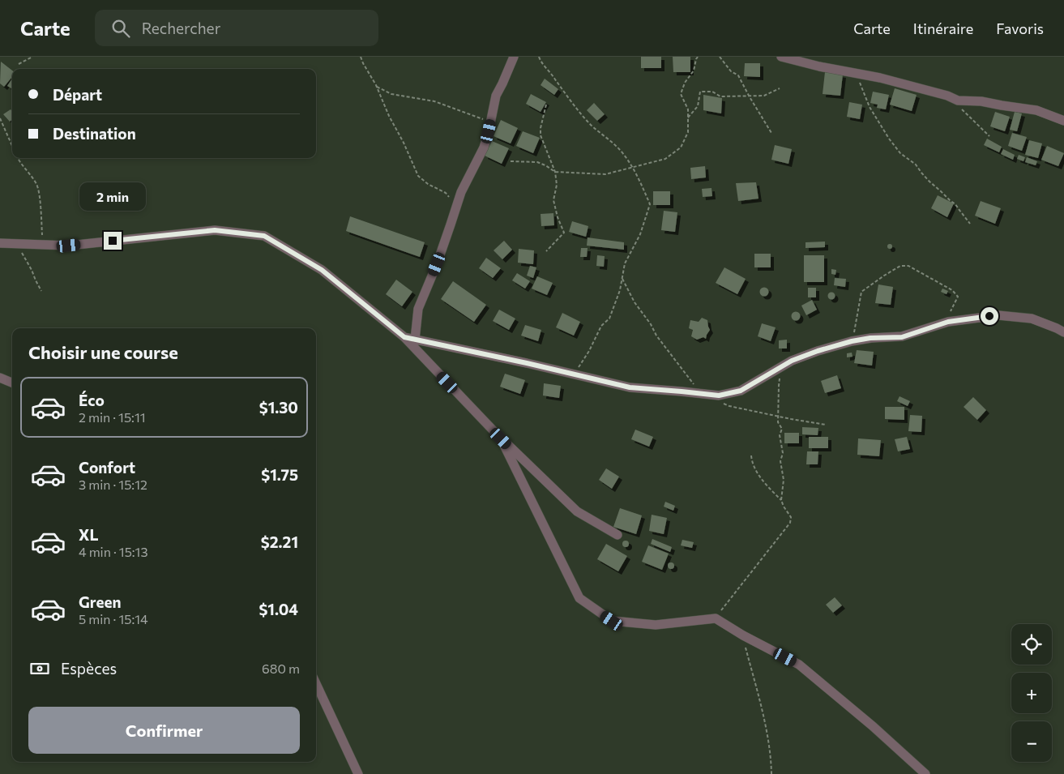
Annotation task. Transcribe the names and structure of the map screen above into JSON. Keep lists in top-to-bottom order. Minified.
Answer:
{"page":{"header":"Carte","search":"Rechercher","nav":["Carte","Itinéraire","Favoris"],"banner":["Départ","Destination"],"bubble":"2 min","heading":"Choisir une course","list":[{"name":"Éco","note":"2 min · 15:11","value":"$1.30"},{"name":"Confort","note":"3 min · 15:12","value":"$1.75"},{"name":"XL","note":"4 min · 15:13","value":"$2.21"},{"name":"Green","note":"5 min · 15:14","value":"$1.04"}],"map_buttons":["+","−"],"pay":["Espèces","680 m"],"buttons":"Confirmer"}}
